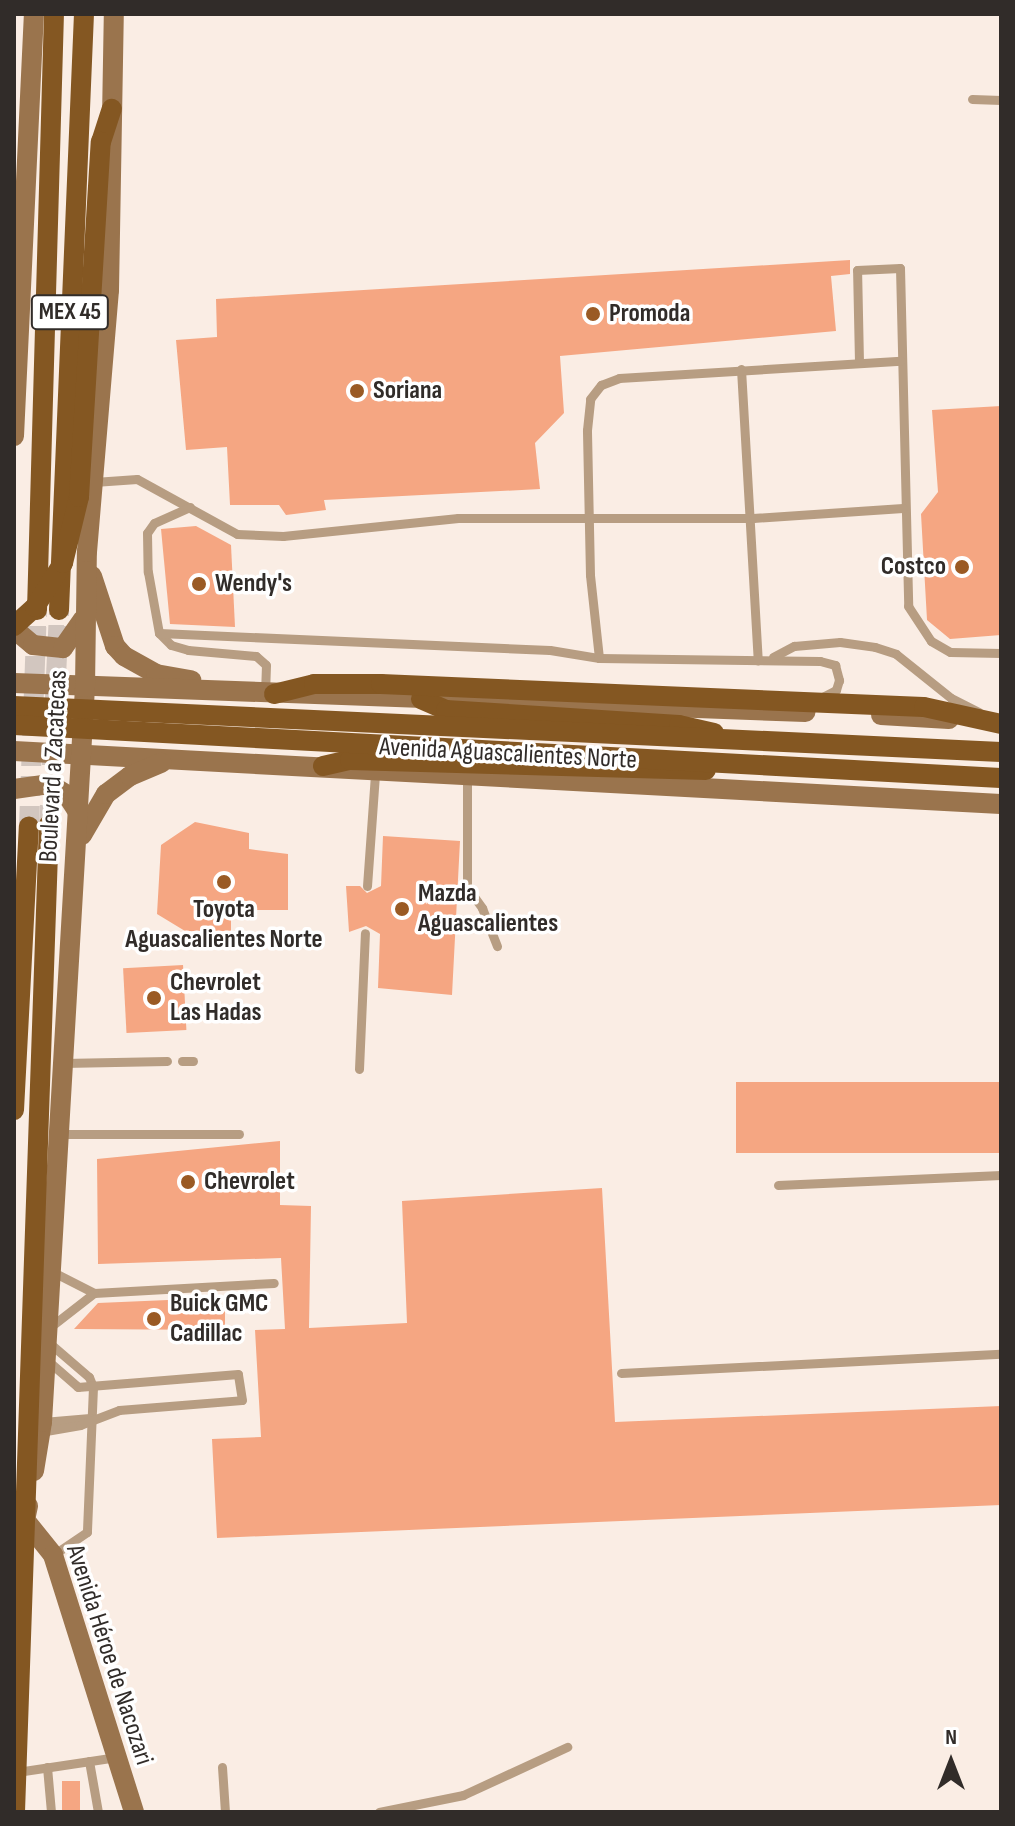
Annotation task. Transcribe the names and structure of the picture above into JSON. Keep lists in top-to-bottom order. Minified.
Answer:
{"streets":{"main road":["MEX 45","Avenida Aguascalientes Norte","Boulevard a Zacatecas","Avenida Héroe de Nacozari"]},"crossings":[["Avenida Aguascalientes Norte","Boulevard a Zacatecas"],["Boulevard a Zacatecas","Avenida Héroe de Nacozari"]],"places":["Promoda","Soriana","Costco","Wendy's","Toyota Aguascalientes Norte","Mazda Aguascalientes","Chevrolet Las Hadas","Chevrolet","Buick GMC Cadillac"],"north":"top"}
